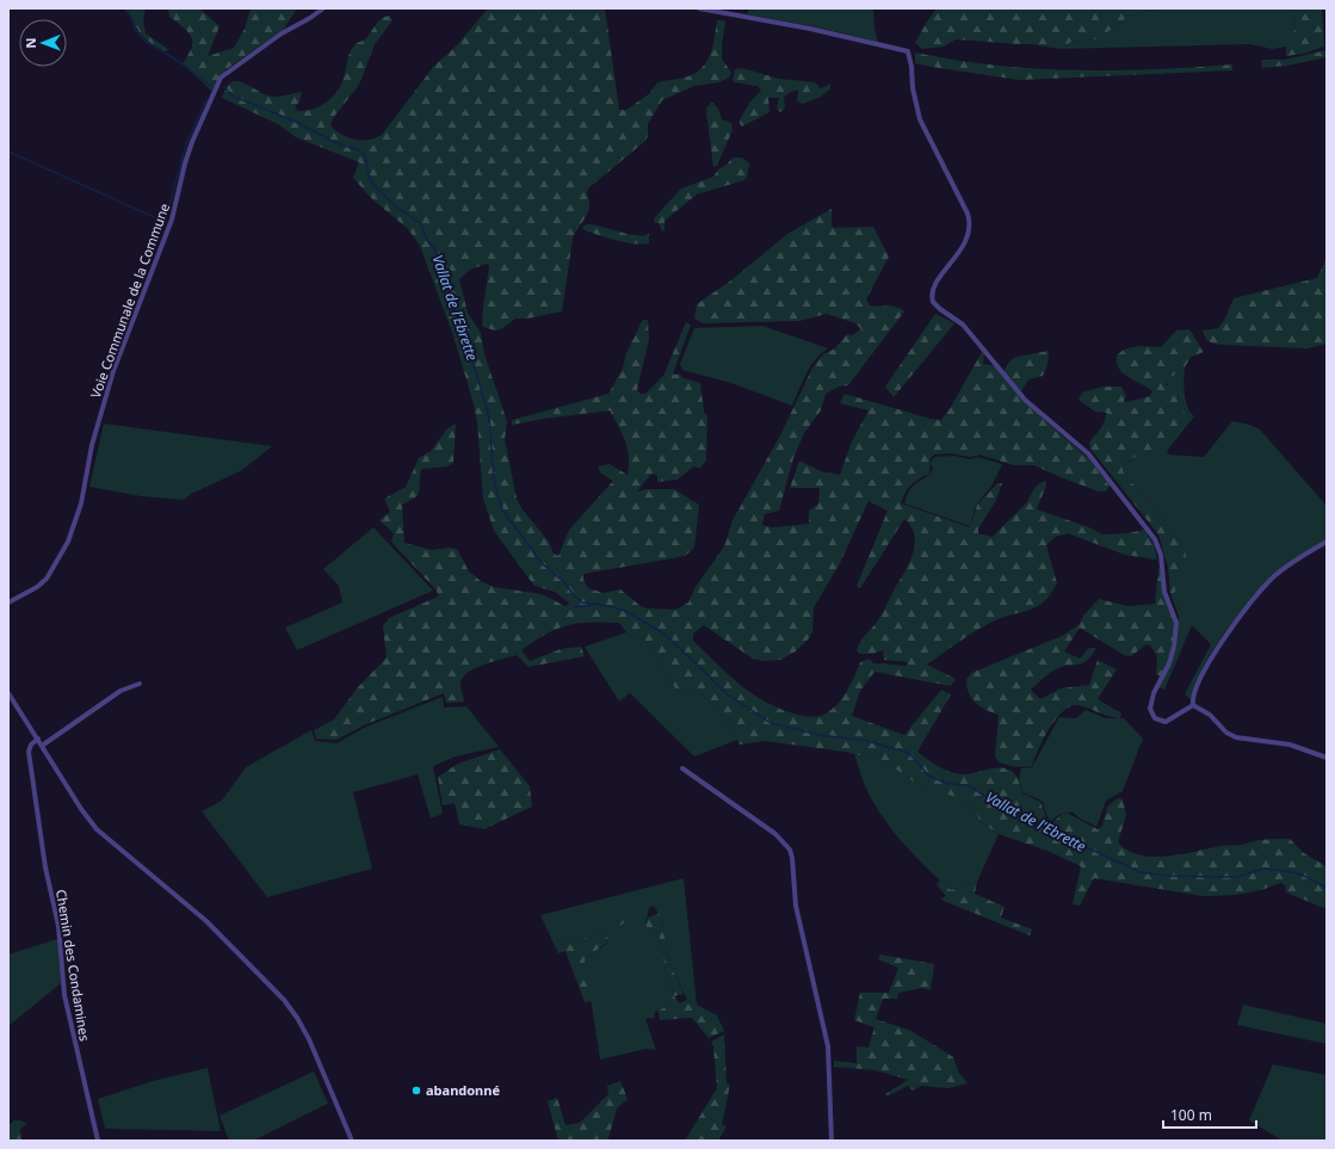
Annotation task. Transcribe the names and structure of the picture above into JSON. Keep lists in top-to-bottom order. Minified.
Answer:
{"streets":{"street":["Voie Communale de la Commune","Chemin des Condamines"]},"water":["Vallat de l'Ebrette"],"places":["abandonné"],"scale_bar":"100 m","north":"left"}
